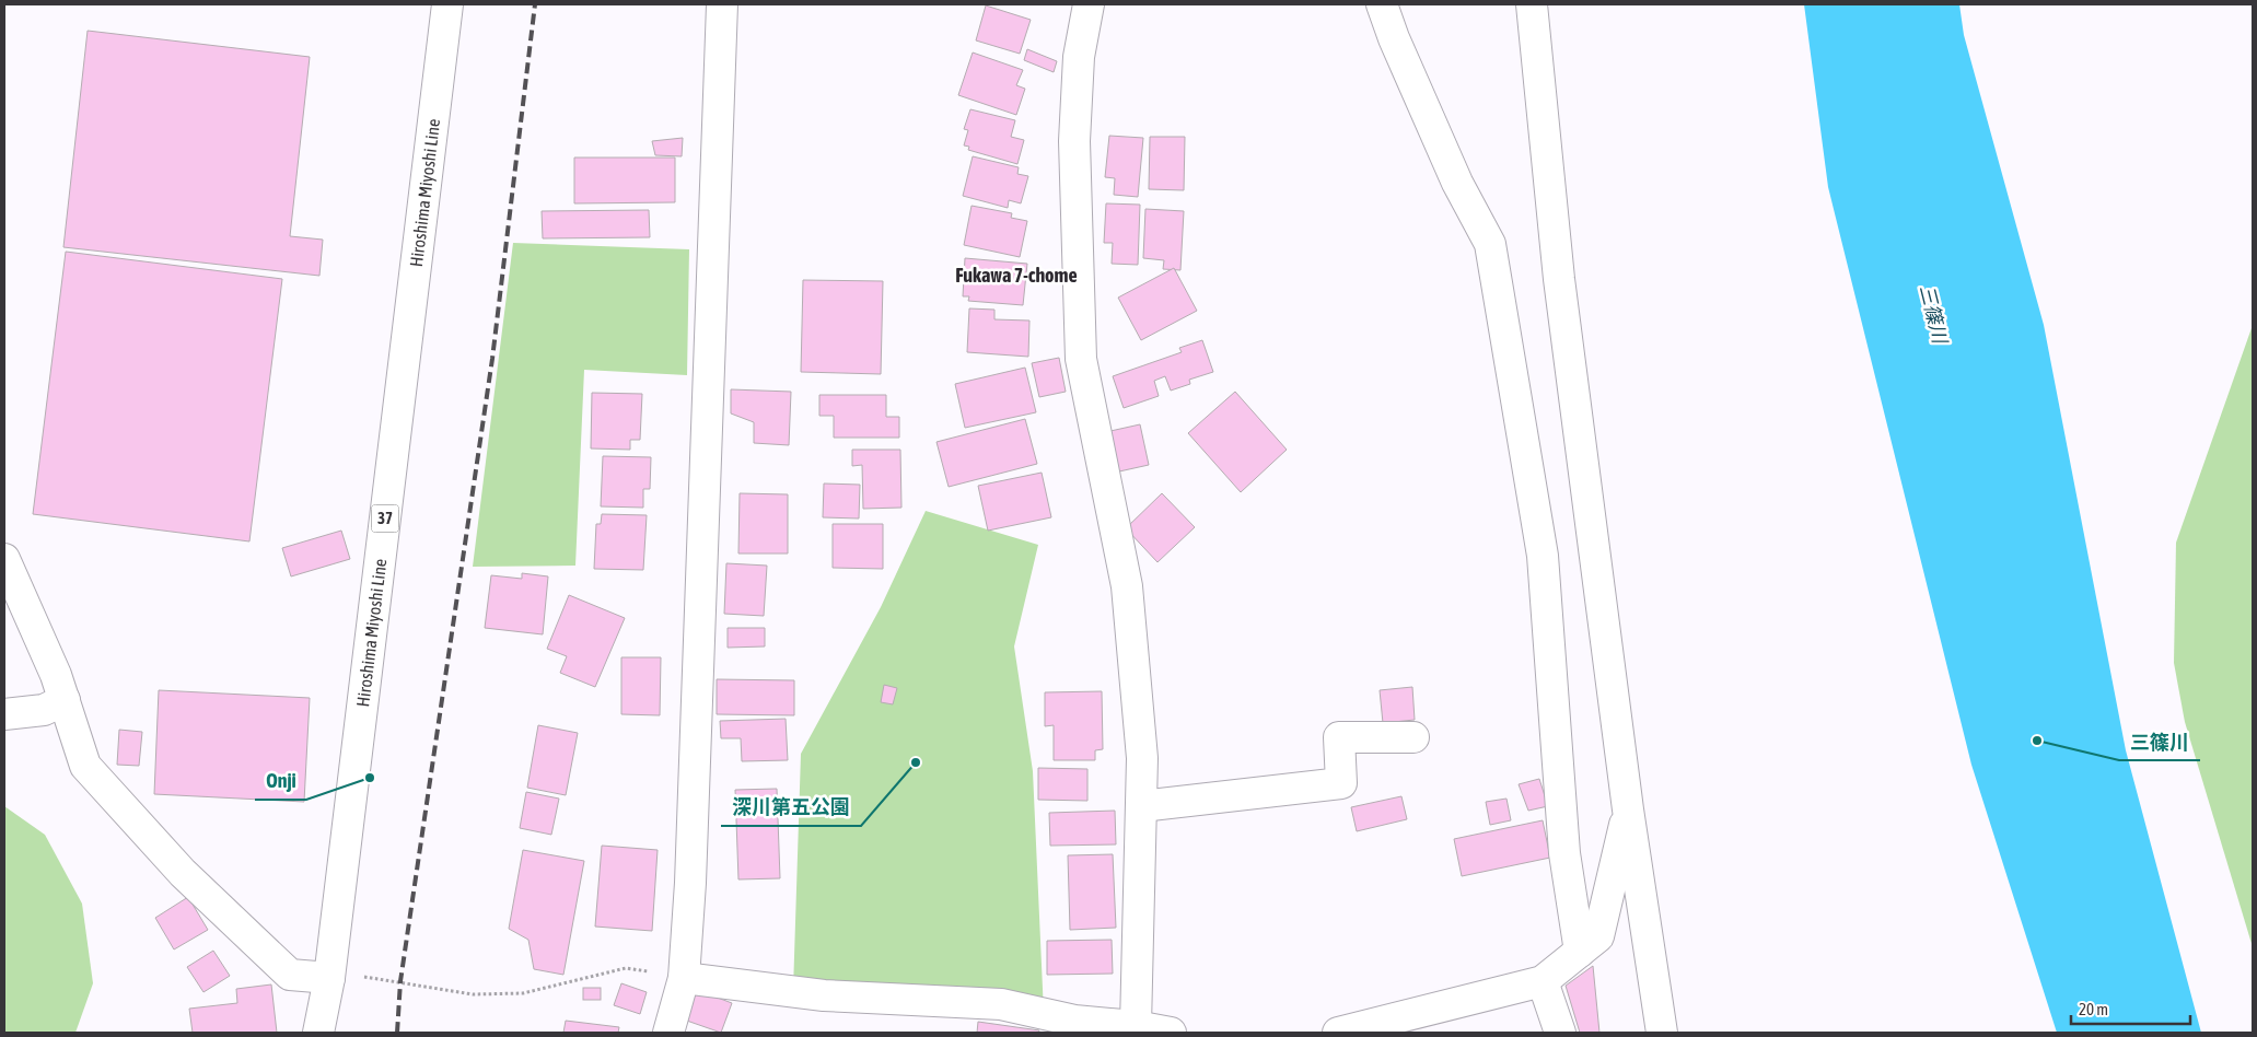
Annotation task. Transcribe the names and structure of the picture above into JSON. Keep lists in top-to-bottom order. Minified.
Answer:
{"streets":{"street":["Hiroshima Miyoshi Line","37"]},"districts":["Fukawa 7-chome"],"water":["三篠川"],"places":["三篠川","深川第五公園","Onji"],"scale_bar":"20 m"}
